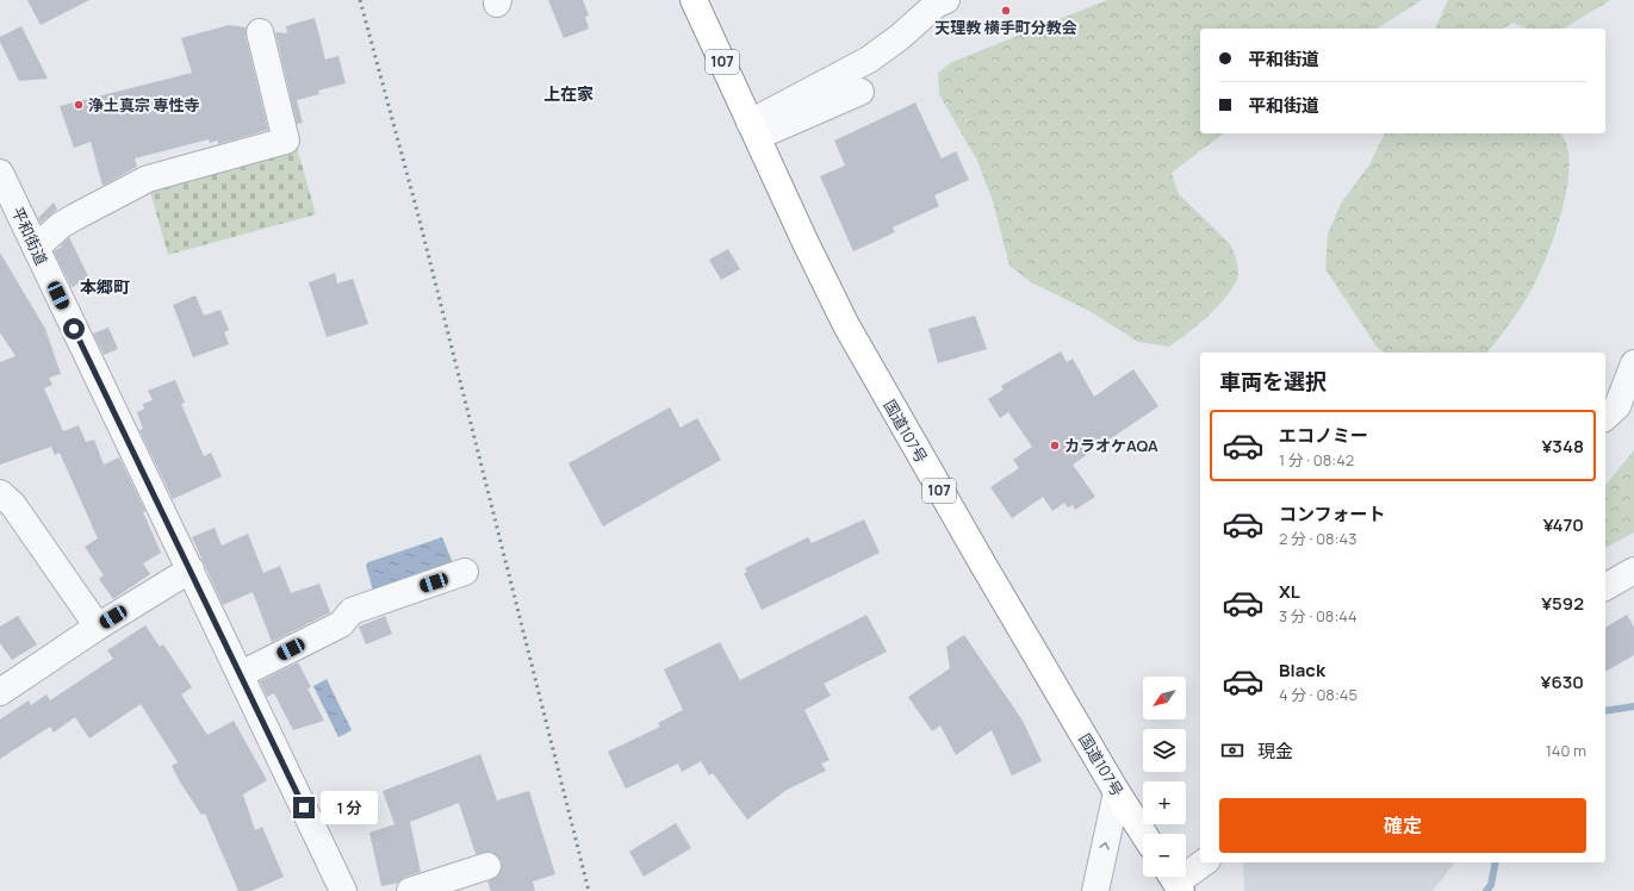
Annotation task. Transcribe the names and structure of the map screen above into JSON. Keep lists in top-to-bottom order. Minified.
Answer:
{"streets":{"highway":["107","国道107号"],"street":["平和街道"]},"districts":["上在家","本郷町"],"places":["天理教 横手町分教会","浄土真宗 専性寺","カラオケAQA"],"north":"bottom left","page":{"banner":["平和街道","平和街道"],"heading":"車両を選択","list":[{"name":"エコノミー","note":"1 分 · 08:42","value":"¥348"},{"name":"コンフォート","note":"2 分 · 08:43","value":"¥470"},{"name":"XL","note":"3 分 · 08:44","value":"¥592"},{"name":"Black","note":"4 分 · 08:45","value":"¥630"}],"map_buttons":["+","−"],"pay":["現金","140 m"],"buttons":"確定","bubble":"1 分"}}
